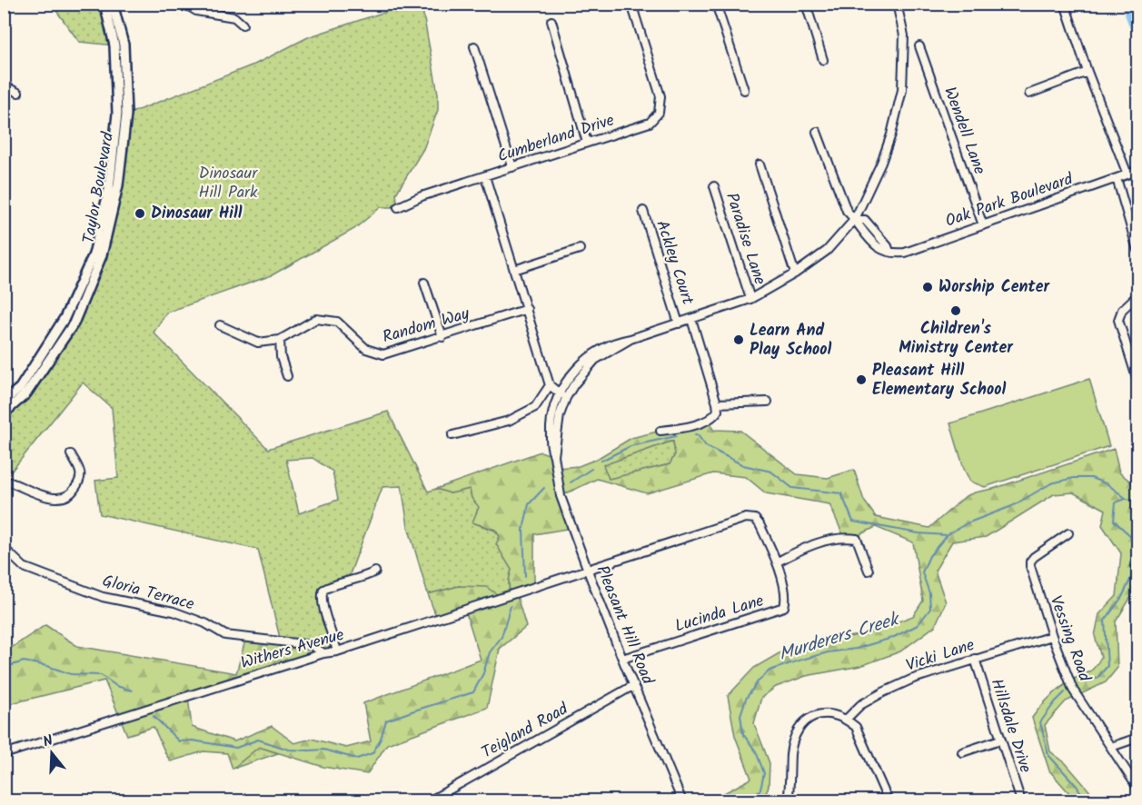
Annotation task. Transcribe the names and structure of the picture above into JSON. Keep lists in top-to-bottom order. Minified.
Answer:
{"streets":{"main road":["Taylor Boulevard"],"street":["Wendell Lane","Cumberland Drive","Oak Park Boulevard","Paradise Lane","Ackley Court","Random Way","Gloria Terrace","Lucinda Lane","Pleasant Hill Road","Vessing Road","Withers Avenue","Vicki Lane","Hillsdale Drive","Teigland Road"]},"crossings":[["Wendell Lane","Oak Park Boulevard"],["Cumberland Drive","Random Way"],["Oak Park Boulevard","Pleasant Hill Road"],["Paradise Lane","Pleasant Hill Road"],["Ackley Court","Pleasant Hill Road"],["Gloria Terrace","Withers Avenue"],["Lucinda Lane","Pleasant Hill Road"],["Lucinda Lane","Withers Avenue"],["Pleasant Hill Road","Withers Avenue"],["Pleasant Hill Road","Teigland Road"],["Vessing Road","Vicki Lane"],["Vicki Lane","Hillsdale Drive"]],"water":["Murderers Creek"],"parks":["Dinosaur Hill Park"],"places":["Dinosaur Hill","Worship Center","Children's Ministry Center","Learn And Play School","Pleasant Hill Elementary School"],"north":"top"}
